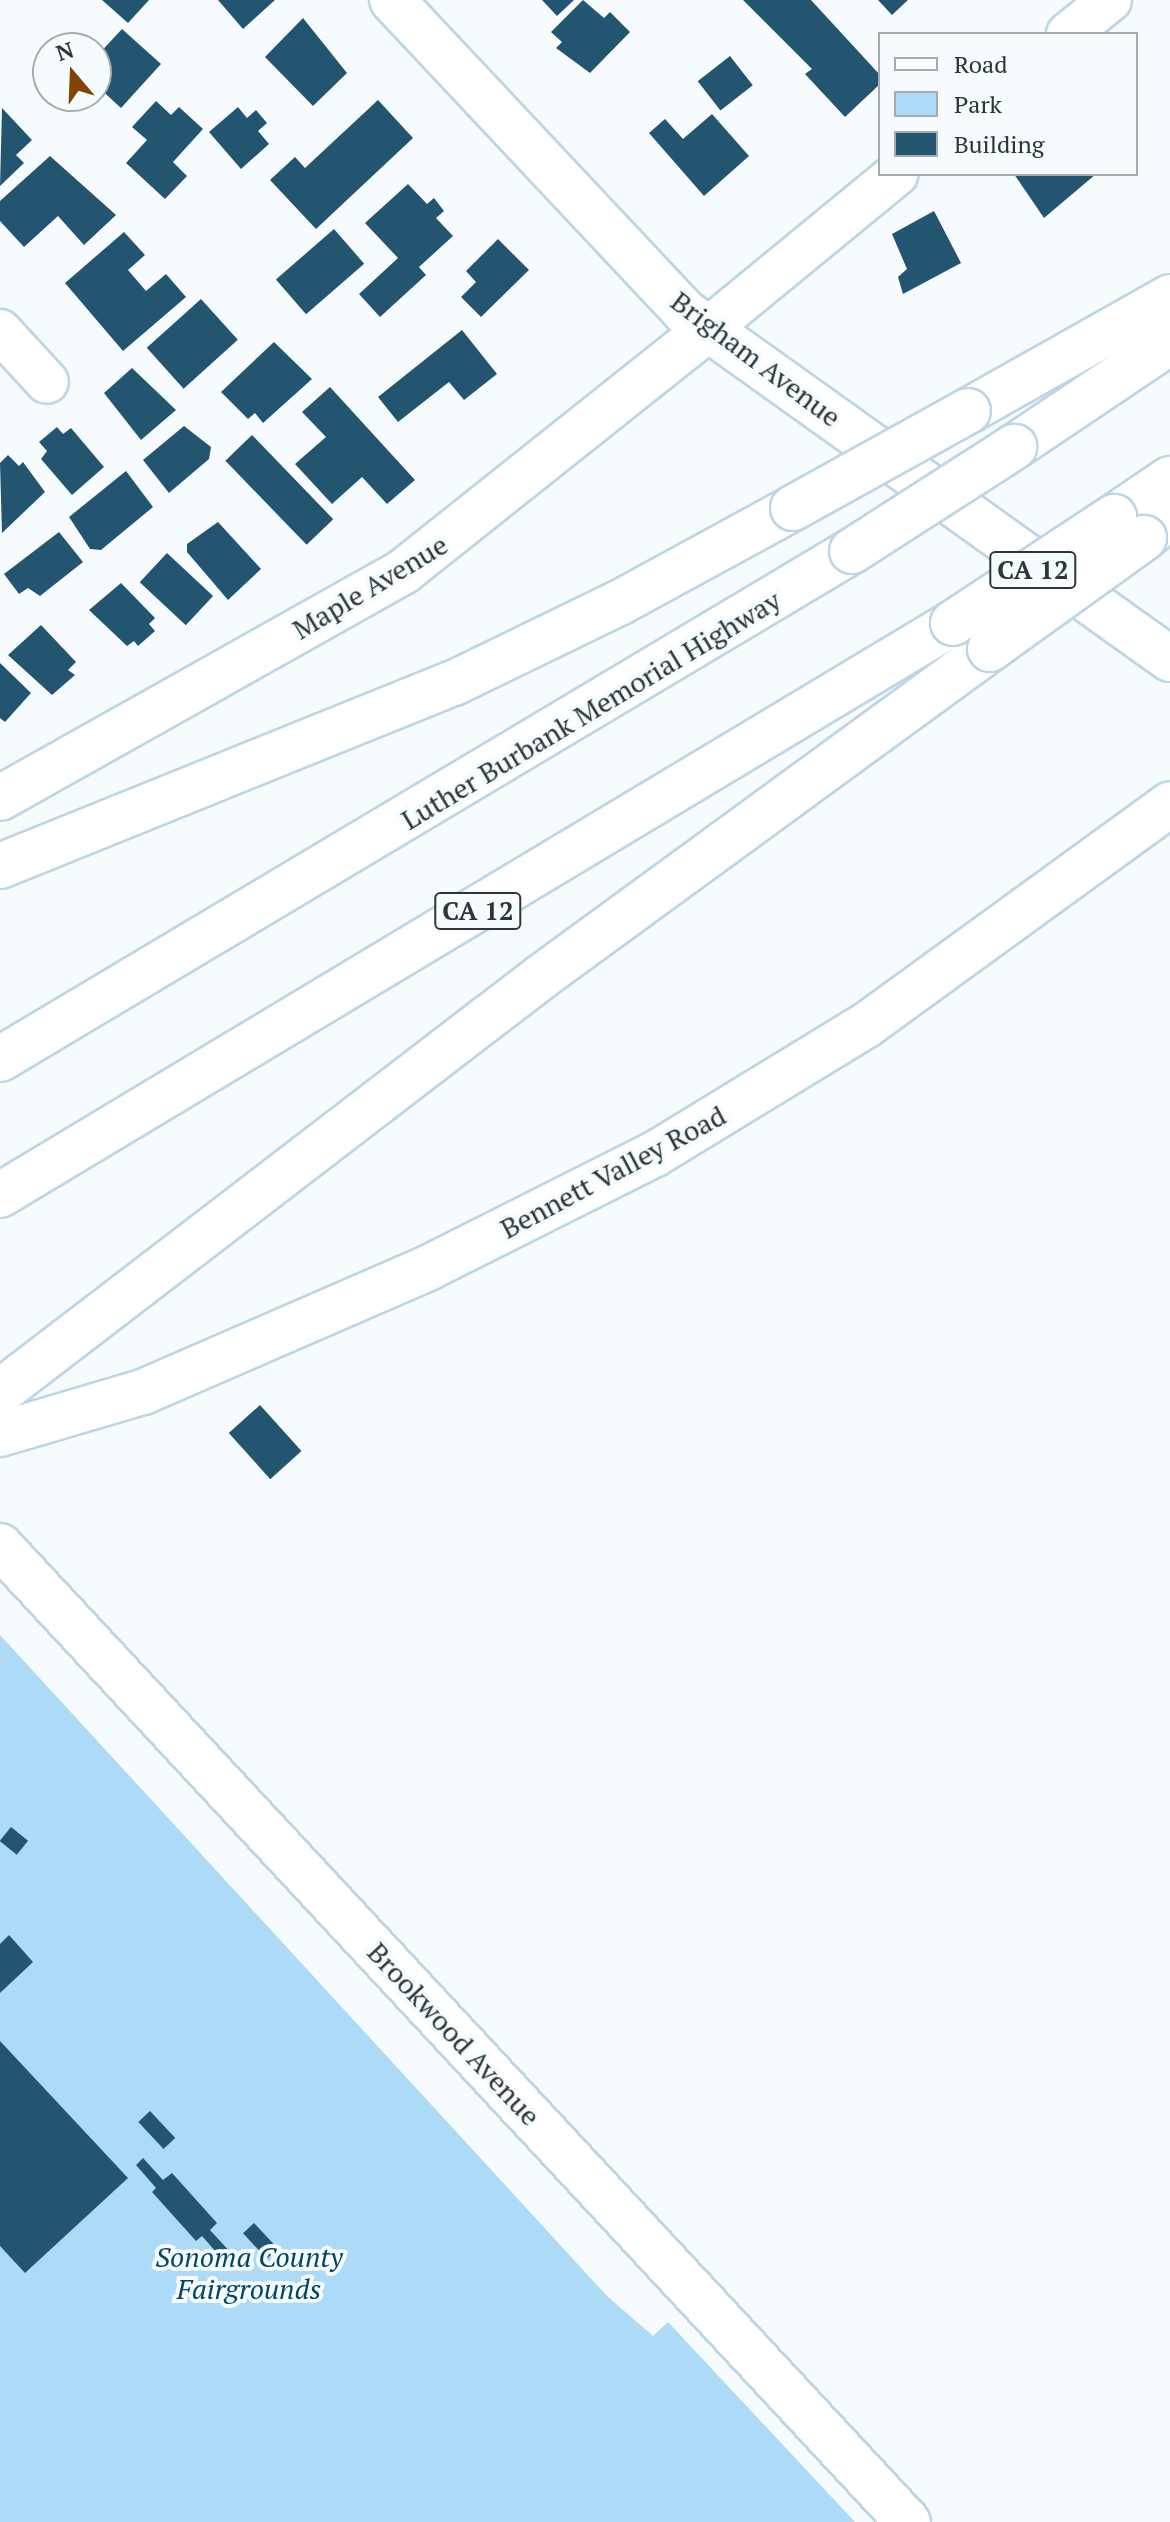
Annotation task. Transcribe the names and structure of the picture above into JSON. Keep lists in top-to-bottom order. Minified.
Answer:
{"streets":{"main road":["Brigham Avenue","CA 12","Maple Avenue","Luther Burbank Memorial Highway","Bennett Valley Road","Brookwood Avenue"]},"crossings":[["Brigham Avenue","Maple Avenue"]],"parks":["Sonoma County Fairgrounds"],"legend":["Road","Park","Building"],"north":"top"}
